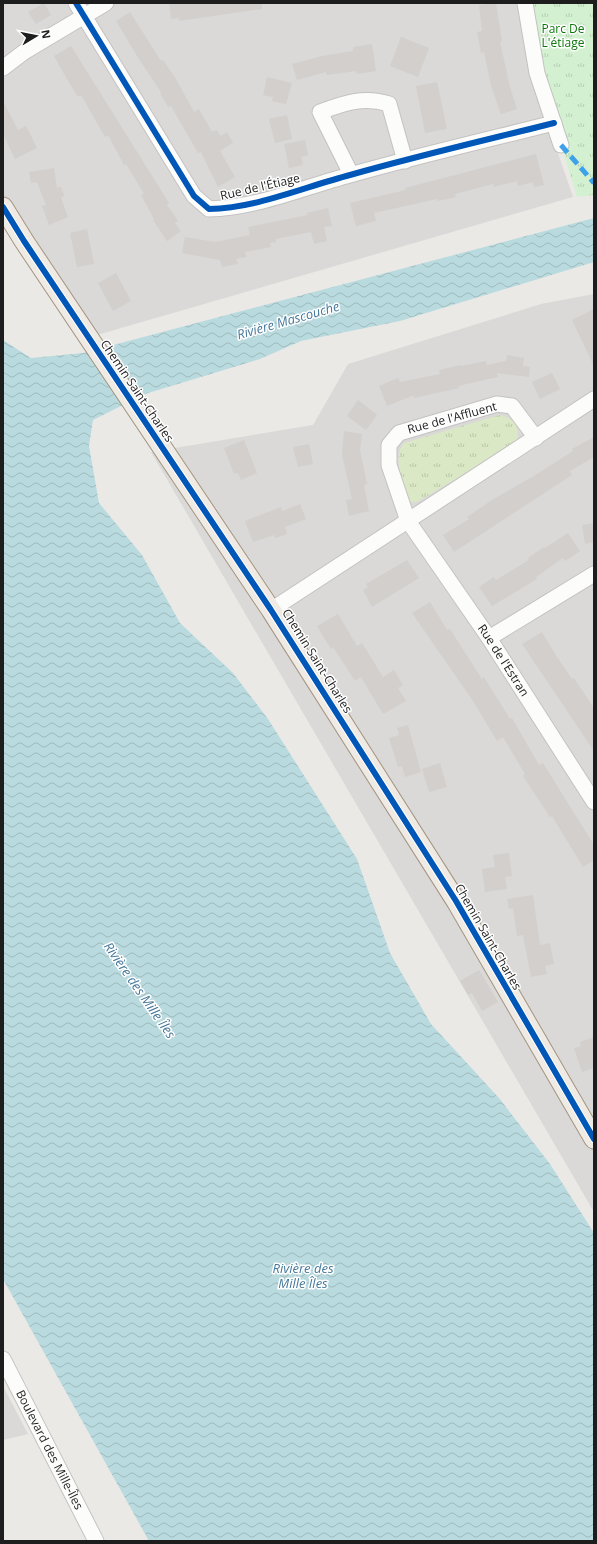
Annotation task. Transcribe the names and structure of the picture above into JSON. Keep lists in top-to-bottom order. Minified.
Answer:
{"streets":{"main road":["Chemin Saint-Charles"],"street":["Rue de l'Étiage","Rue de l'Affluent","Rue de l'Estran","Boulevard des Mille-Îles"]},"crossings":[["Rue de l'Affluent","Rue de l'Estran"]],"water":["Rivière Mascouche","Rivière des Mille Îles"],"parks":["Parc De L'étiage"],"north":"right"}
